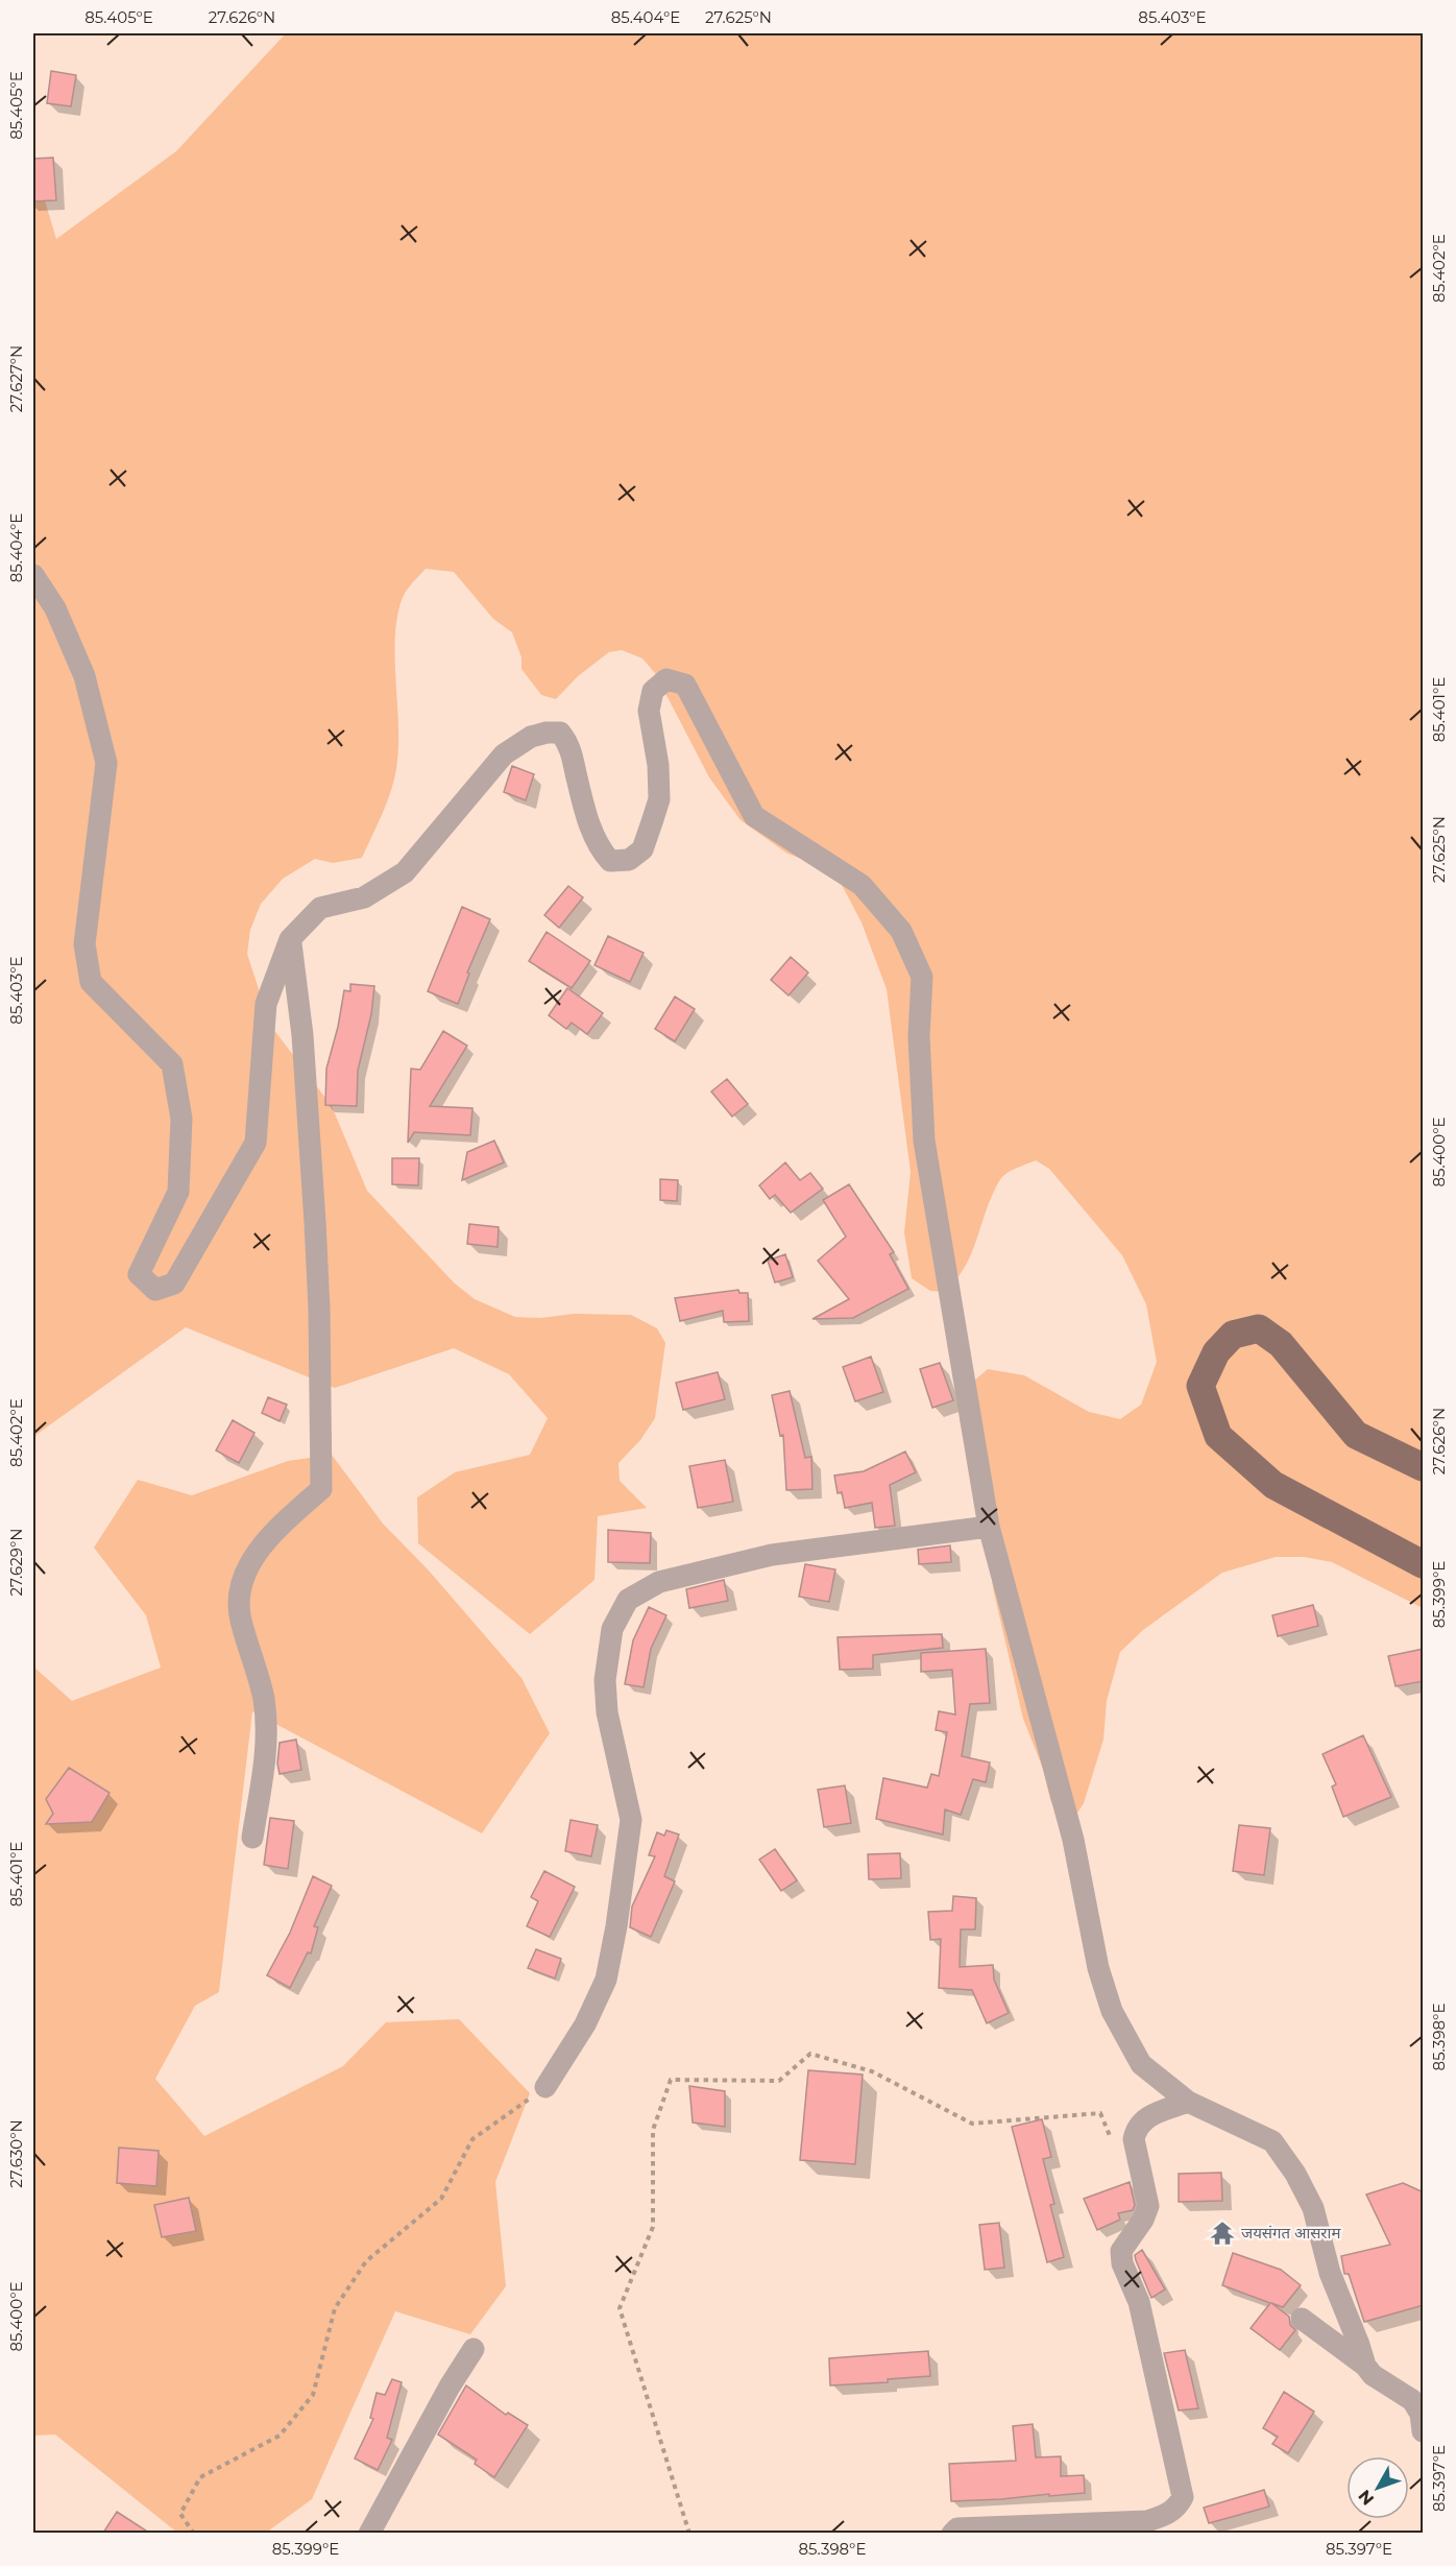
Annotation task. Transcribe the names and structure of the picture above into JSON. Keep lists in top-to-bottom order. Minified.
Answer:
{"places":{"temple":["जयसंगत आसराम"]},"north":"bottom left","coordinates":["85.405°E","27.626°N","85.404°E","27.625°N","85.403°E","85.402°E","27.627°N","85.401°E","85.400°E","27.629°N","85.399°E","85.398°E","27.630°N","85.397°E"]}
